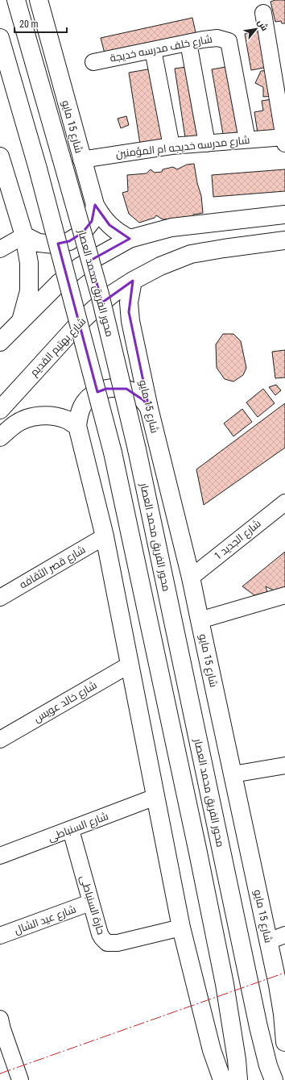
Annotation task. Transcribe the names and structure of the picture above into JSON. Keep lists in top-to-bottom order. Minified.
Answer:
{"streets":{"main road":["شارع 15 مايو","محور الفريق محمد العصار","شارع بهتيم القديم"],"street":["شارع خلف مدرسه خديجة","شارع مدرسه خديجه ام المؤمنين","شارع الجديد 1","شارع قصر الثقافه","شارع خالد عويس","شارع السنباطى","حارة السنباطى","شارع عيد الشال"]},"crossings":[["شارع خلف مدرسه خديجة","شارع مدرسه خديجه ام المؤمنين"],["شارع 15 مايو","شارع مدرسه خديجه ام المؤمنين"],["شارع 15 مايو","شارع بهتيم القديم"],["شارع 15 مايو","شارع الجديد 1"],["شارع السنباطى","حارة السنباطى"],["حارة السنباطى","شارع عيد الشال"]],"scale_bar":"20 m","north":"top right"}
